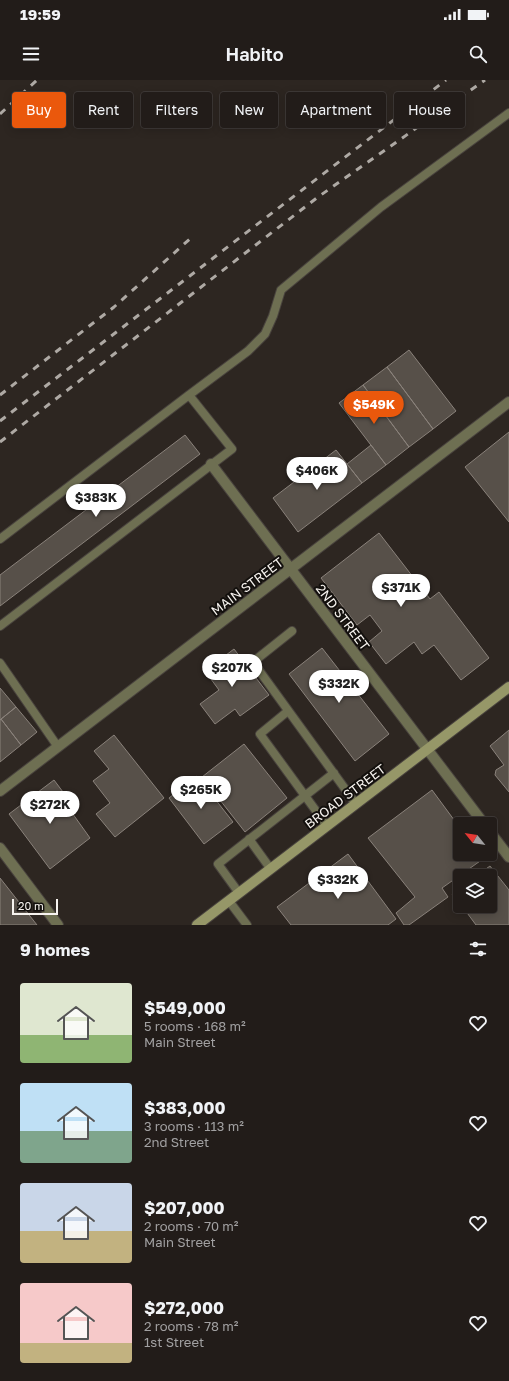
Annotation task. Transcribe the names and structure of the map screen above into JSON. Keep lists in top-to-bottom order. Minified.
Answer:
{"streets":{"main road":["BROAD STREET"],"street":["MAIN STREET","2ND STREET"]},"crossings":[["MAIN STREET","2ND STREET"],["2ND STREET","BROAD STREET"]],"scale_bar":"20 m","north":"top left","page":{"status":"19:59","header":"Habito","chip":["Buy","Rent","Filters","New","Apartment","House"],"price":["$549K","$406K","$383K","$371K","$207K","$332K","$265K","$272K","$332K"],"scale":"20 m","heading":"9 homes","list":[{"name":"$549,000","note":"5 rooms · 168 m² · Main Street"},{"name":"$383,000","note":"3 rooms · 113 m² · 2nd Street"},{"name":"$207,000","note":"2 rooms · 70 m² · Main Street"},{"name":"$272,000","note":"2 rooms · 78 m² · 1st Street"}]}}
